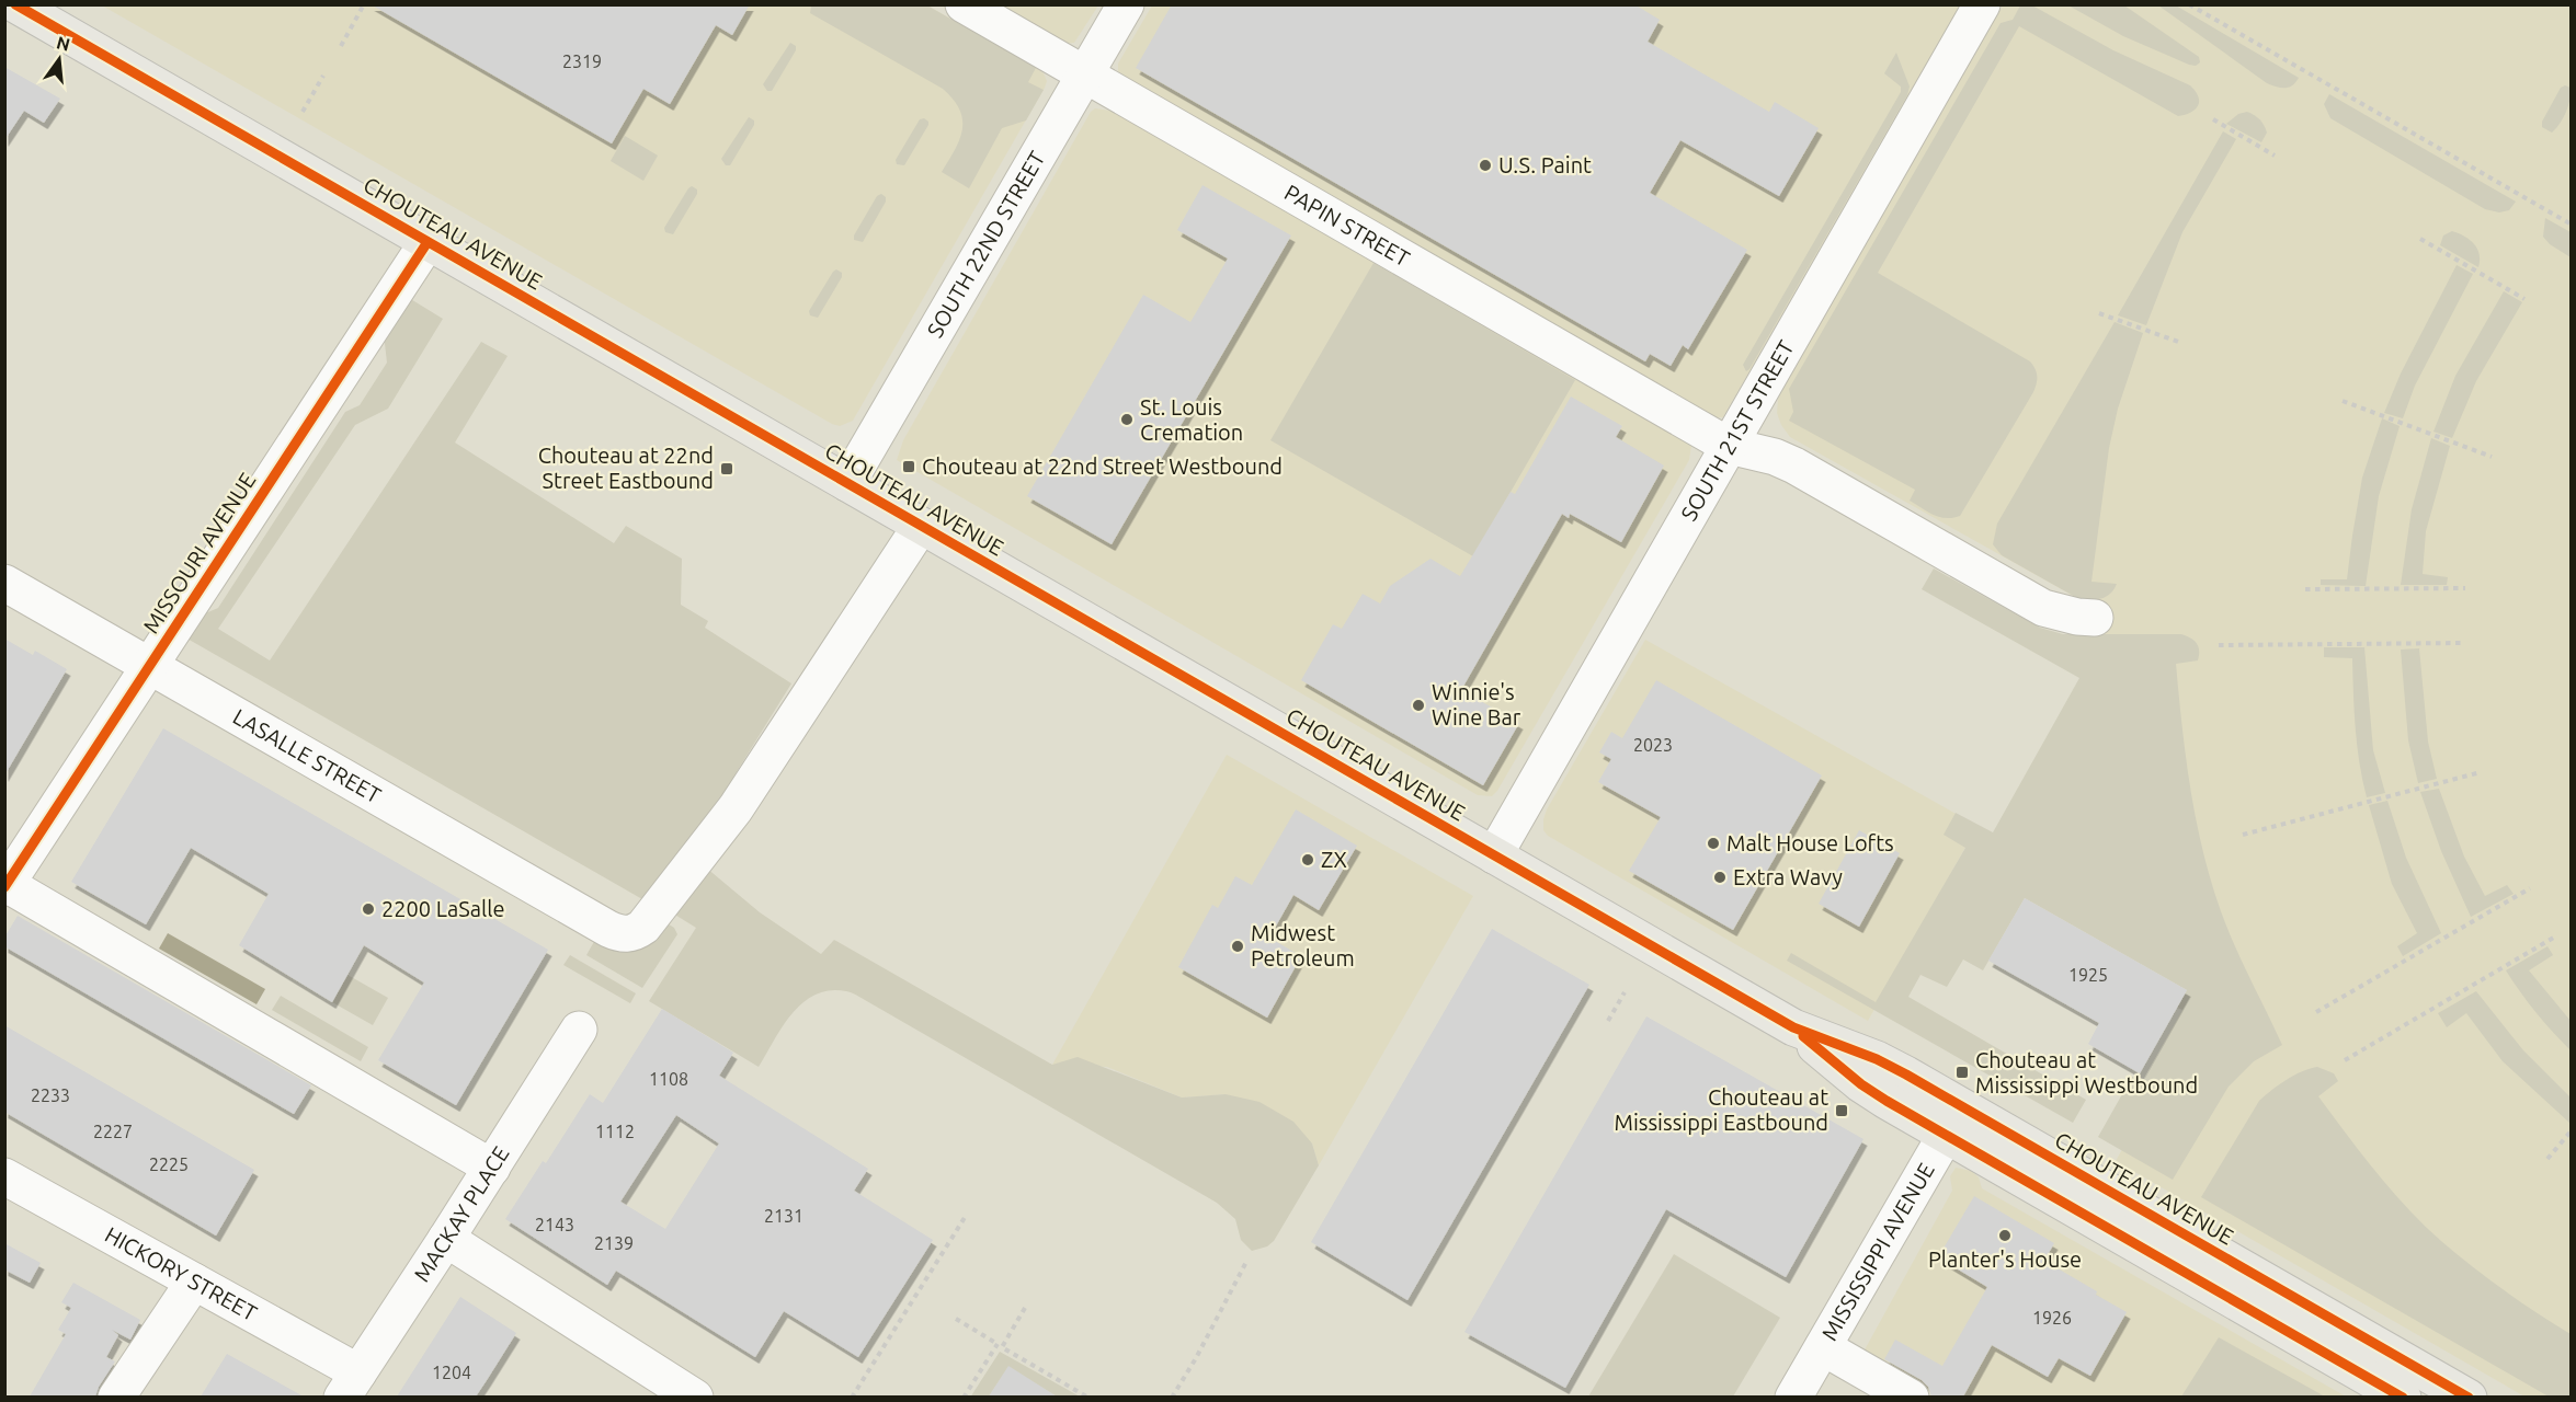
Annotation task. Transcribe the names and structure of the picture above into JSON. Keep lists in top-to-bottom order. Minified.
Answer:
{"streets":{"main road":["CHOUTEAU AVENUE"],"street":["PAPIN STREET","SOUTH 22ND STREET","SOUTH 21ST STREET","MISSOURI AVENUE","LASALLE STREET","MACKAY PLACE","MISSISSIPPI AVENUE","HICKORY STREET"]},"crossings":[["PAPIN STREET","SOUTH 22ND STREET"],["PAPIN STREET","SOUTH 21ST STREET"],["CHOUTEAU AVENUE","SOUTH 22ND STREET"],["CHOUTEAU AVENUE","SOUTH 21ST STREET"],["CHOUTEAU AVENUE","MISSOURI AVENUE"],["CHOUTEAU AVENUE","LASALLE STREET"],["CHOUTEAU AVENUE","MISSISSIPPI AVENUE"],["MISSOURI AVENUE","LASALLE STREET"],["MACKAY PLACE","HICKORY STREET"]],"places":{"other":["U.S. Paint","St. Louis Cremation","Winnie's Wine Bar","Malt House Lofts","ZX","Extra Wavy","2200 LaSalle","Midwest Petroleum","Planter's House"],"transit":["Chouteau at 22nd Street Westbound","Chouteau at 22nd Street Eastbound","Chouteau at Mississippi Westbound","Chouteau at Mississippi Eastbound"]},"house_numbers":["2319","2023","1925","1108","2233","2227","1112","2225","2131","2143","2139","1926","1204"],"north":"top"}
